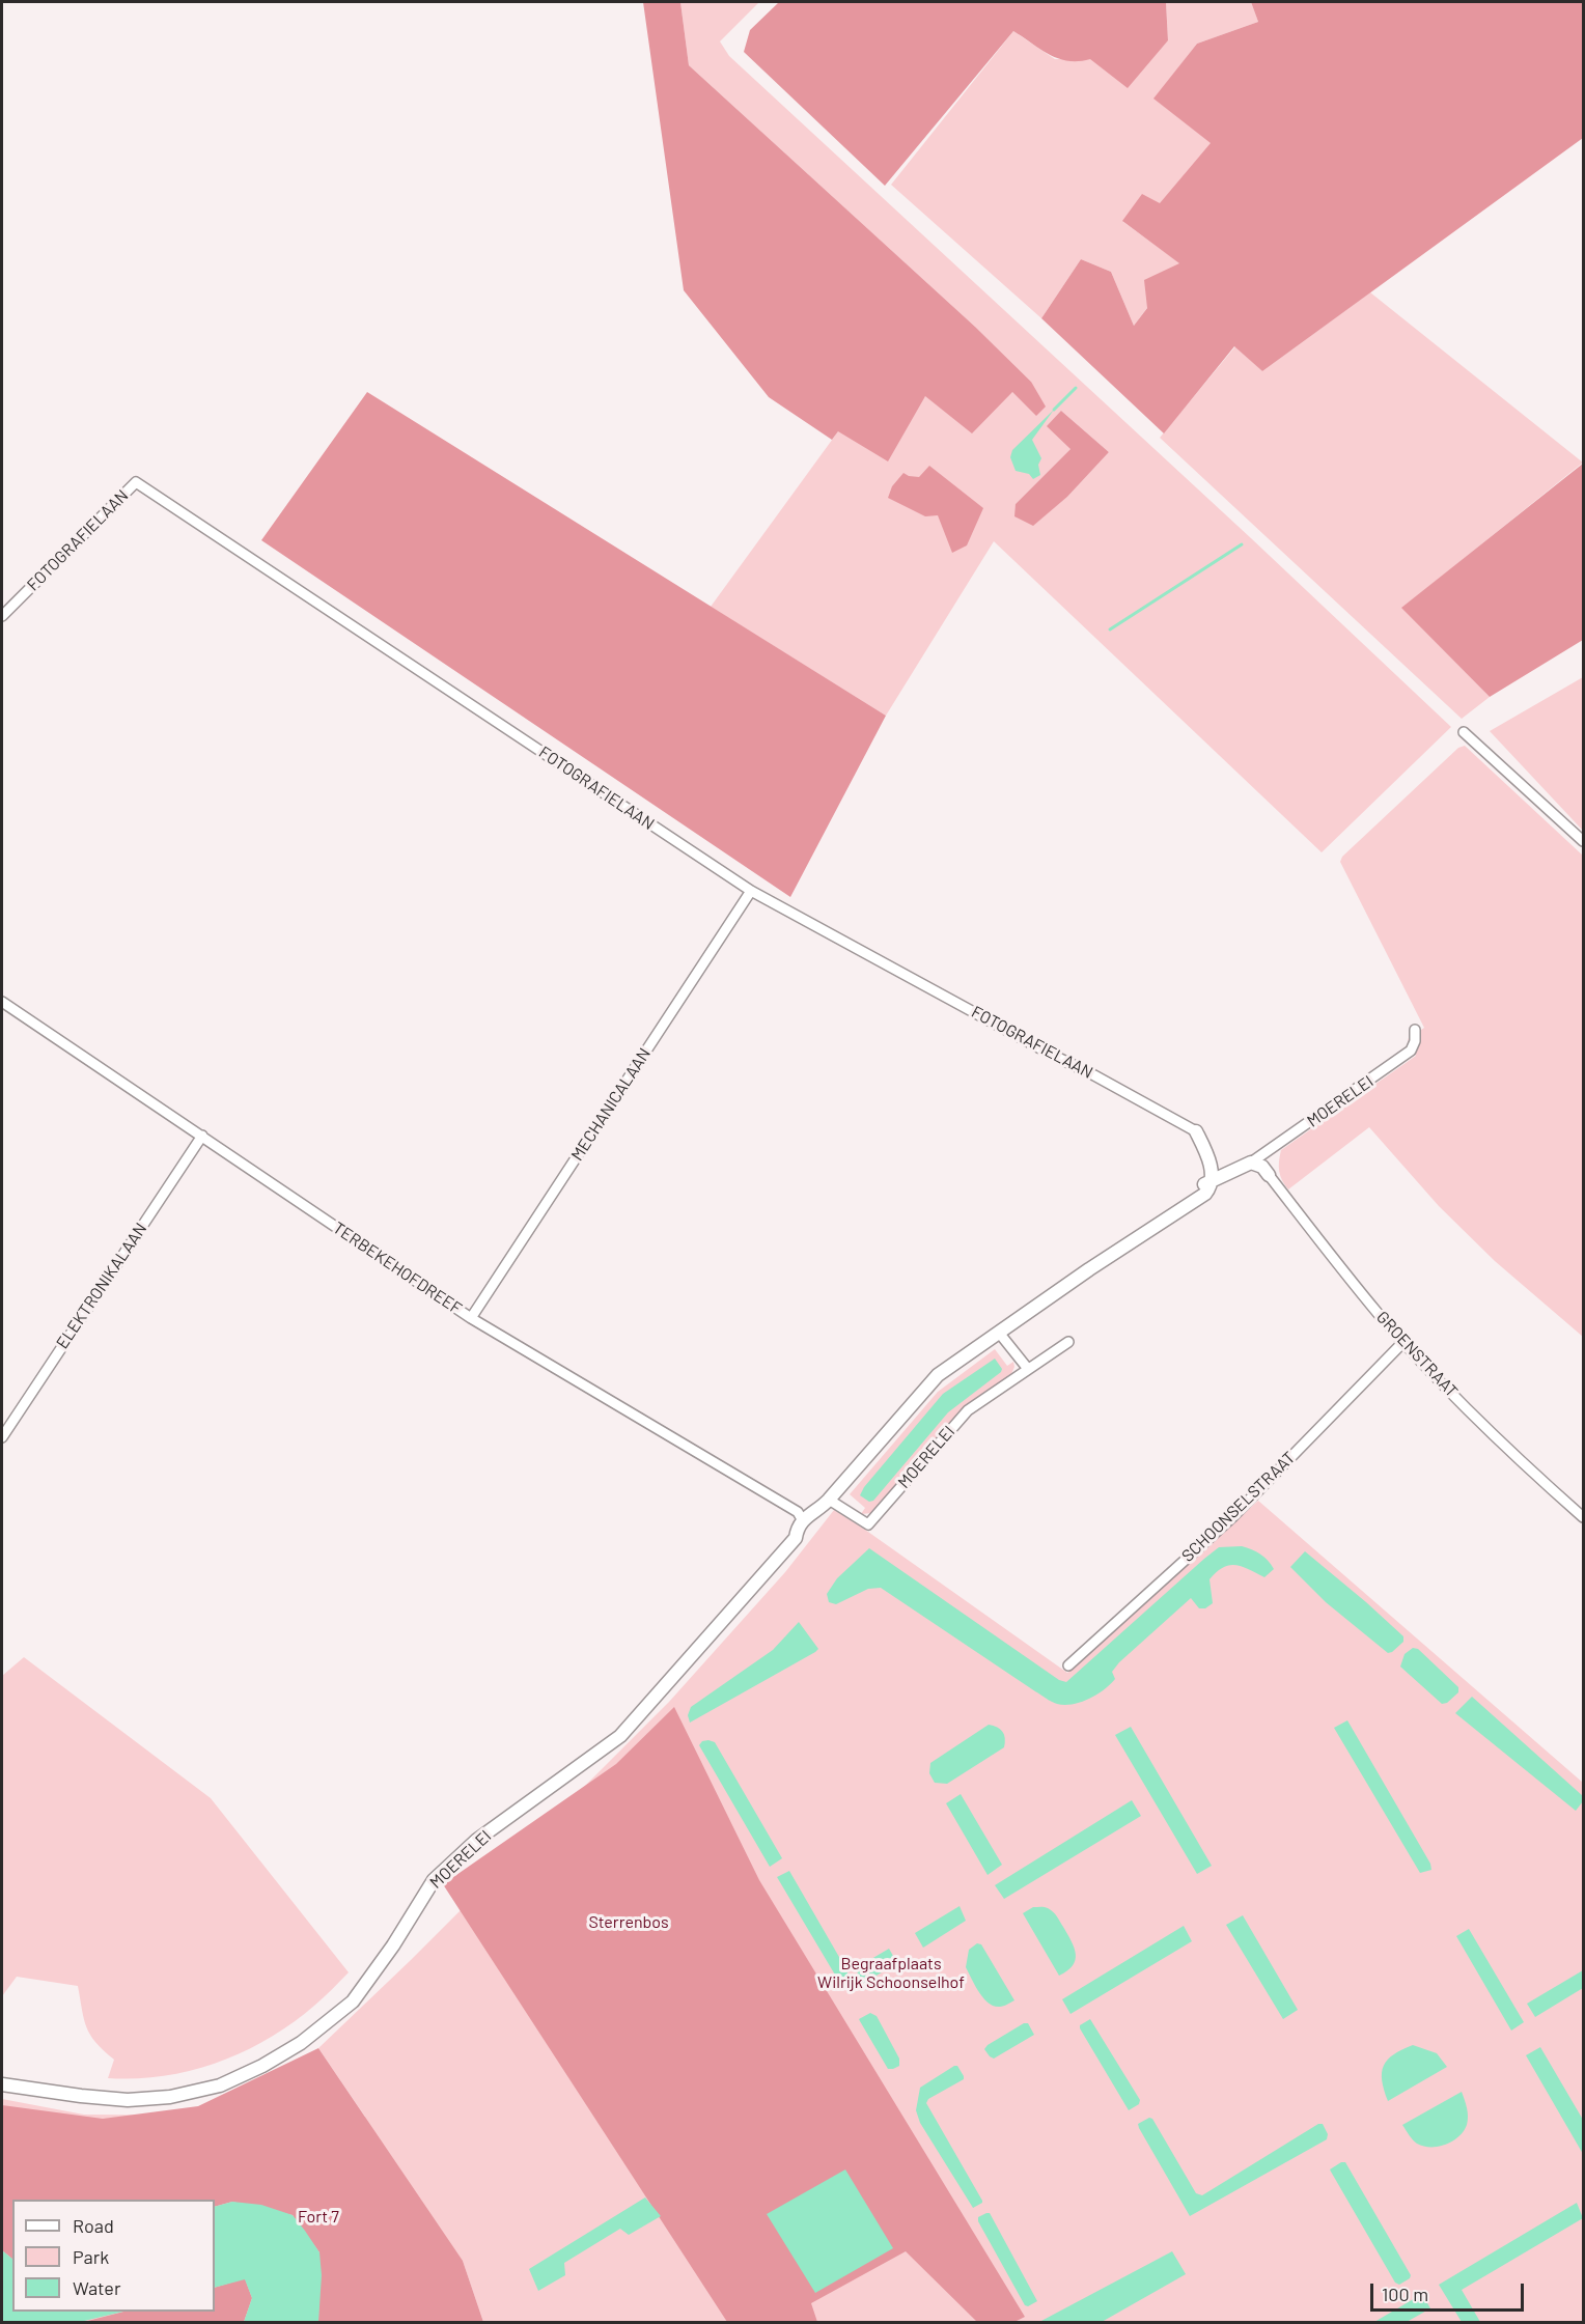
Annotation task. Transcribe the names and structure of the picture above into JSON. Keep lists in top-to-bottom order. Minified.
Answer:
{"streets":{"street":["FOTOGRAFIELAAN","MOERELEI","MECHANICALAAN","TERBEKEHOFDREEF","ELEKTRONIKALAAN","GROENSTRAAT","SCHOONSELSTRAAT"]},"crossings":[["FOTOGRAFIELAAN","MOERELEI"],["FOTOGRAFIELAAN","MECHANICALAAN"],["MOERELEI","TERBEKEHOFDREEF"],["MECHANICALAAN","TERBEKEHOFDREEF"],["TERBEKEHOFDREEF","ELEKTRONIKALAAN"],["GROENSTRAAT","SCHOONSELSTRAAT"]],"parks":["Sterrenbos","Begraafplaats Wilrijk Schoonselhof","Fort 7"],"legend":["Road","Park","Water"],"scale_bar":"100 m"}
